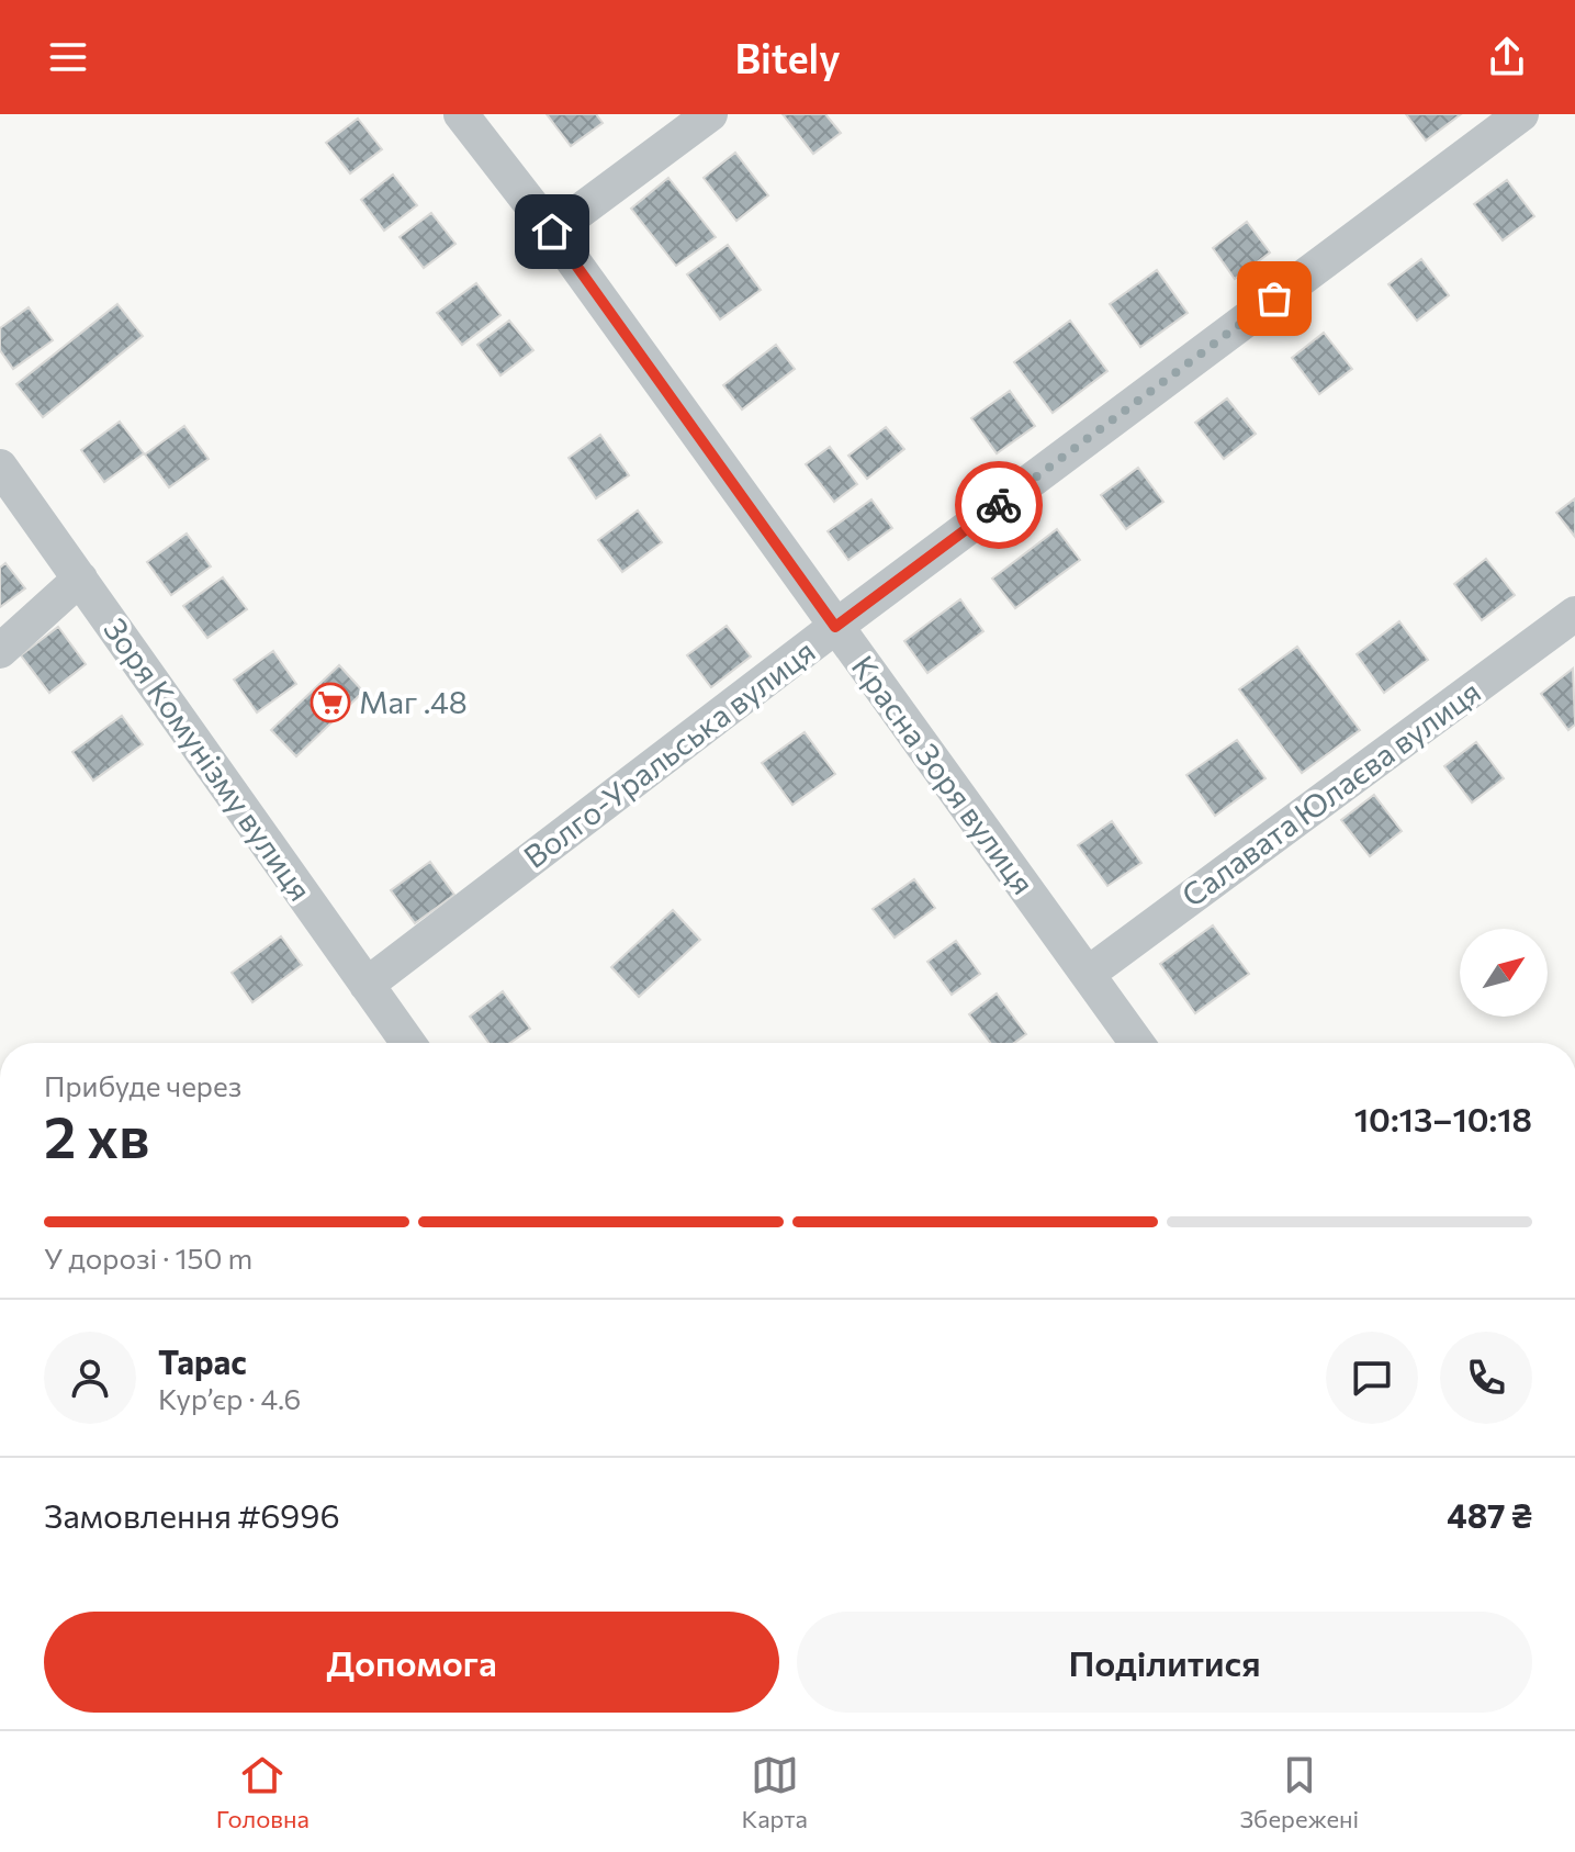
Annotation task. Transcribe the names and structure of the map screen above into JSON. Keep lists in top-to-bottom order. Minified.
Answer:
{"streets":{"street":["Волго-Уральська вулиця","Зоря Комунізму вулиця","Красна Зоря вулиця","Салавата Юлаєва вулиця"]},"crossings":[["Волго-Уральська вулиця","Зоря Комунізму вулиця"],["Волго-Уральська вулиця","Красна Зоря вулиця"],["Красна Зоря вулиця","Салавата Юлаєва вулиця"]],"places":{"supermarket":["Маг .48"]},"north":"top right","page":{"header":"Bitely","heading":["2 хв","Прибуде через","10:13–10:18"],"panel":["Тарас","Кур’єр · 4.6","Замовлення #6996","487 ₴"],"bar":"У дорозі · 150 m","buttons":["Допомога","Поділитися"],"tabs":["Головна","Карта","Збережені"]}}
